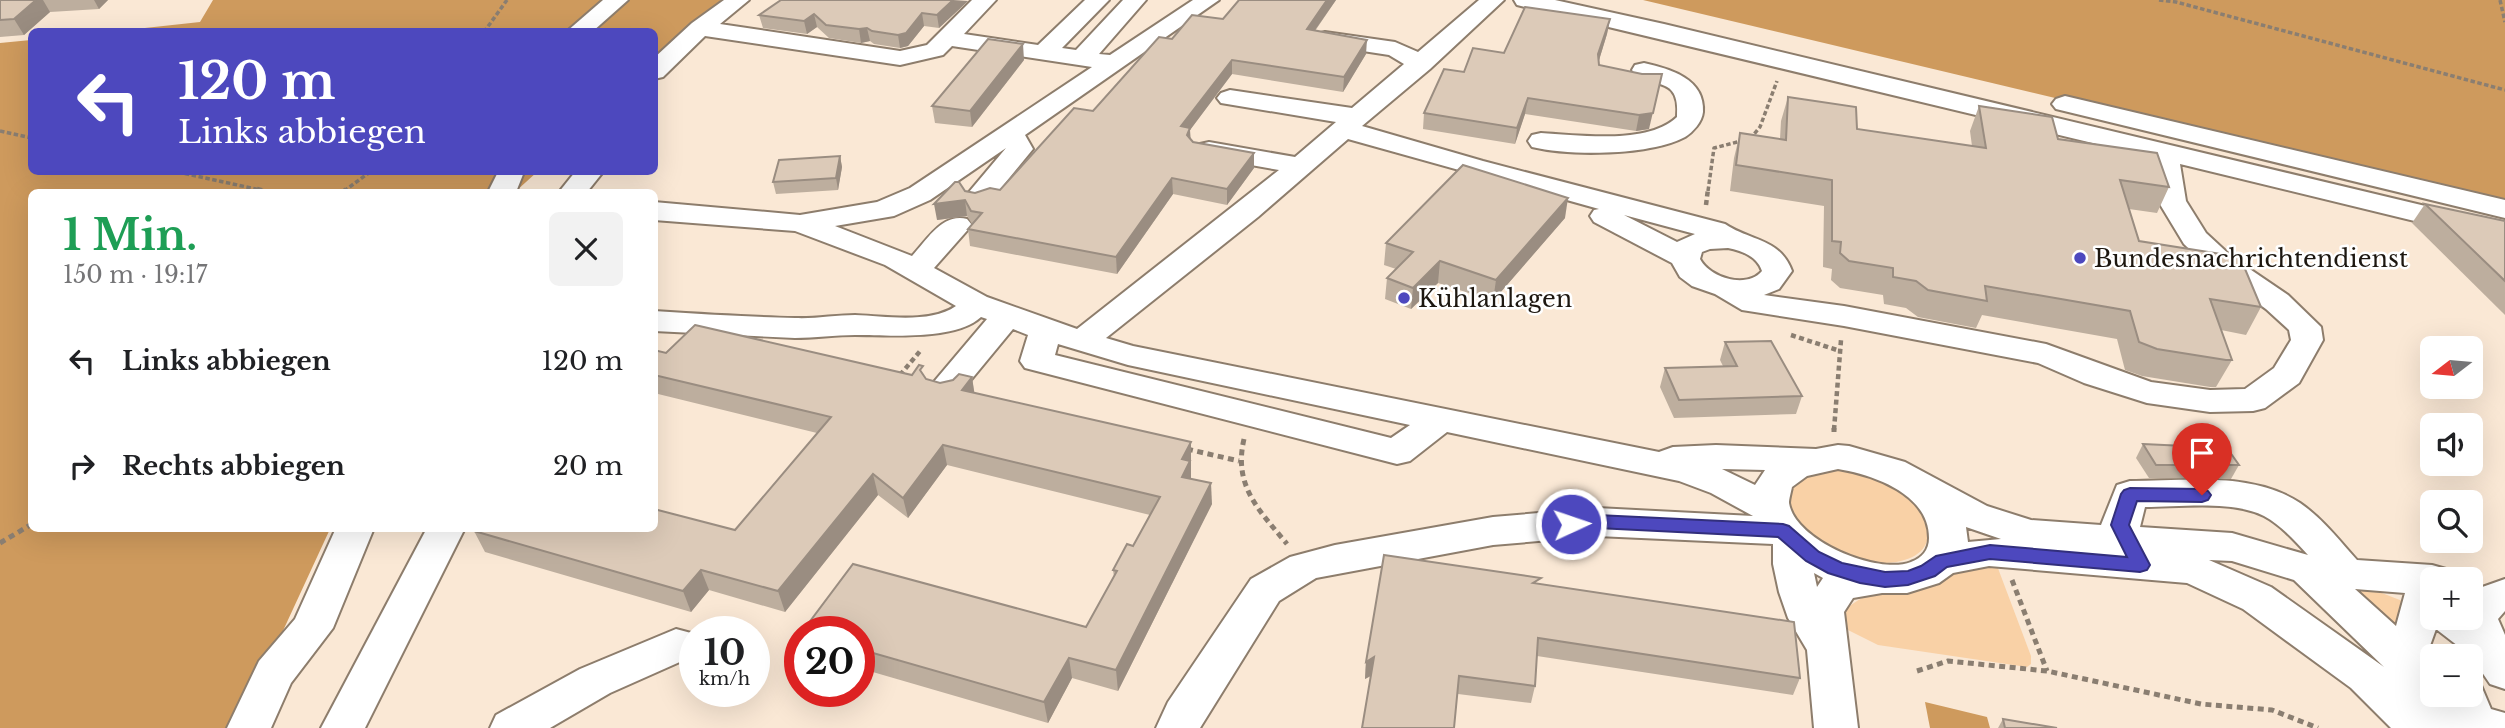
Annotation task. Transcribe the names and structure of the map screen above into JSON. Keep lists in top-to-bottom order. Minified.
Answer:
{"places":["Bundesnachrichtendienst","Kühlanlagen"],"north":"left","page":{"turn":["120 m","Links abbiegen"],"heading":["1 Min.","150 m · 19:17"],"list":[{"name":"Links abbiegen","value":"120 m"},{"name":"Rechts abbiegen","value":"20 m"}],"map_buttons":["+","−"],"speed":"10 km/h","limit":"20"}}
